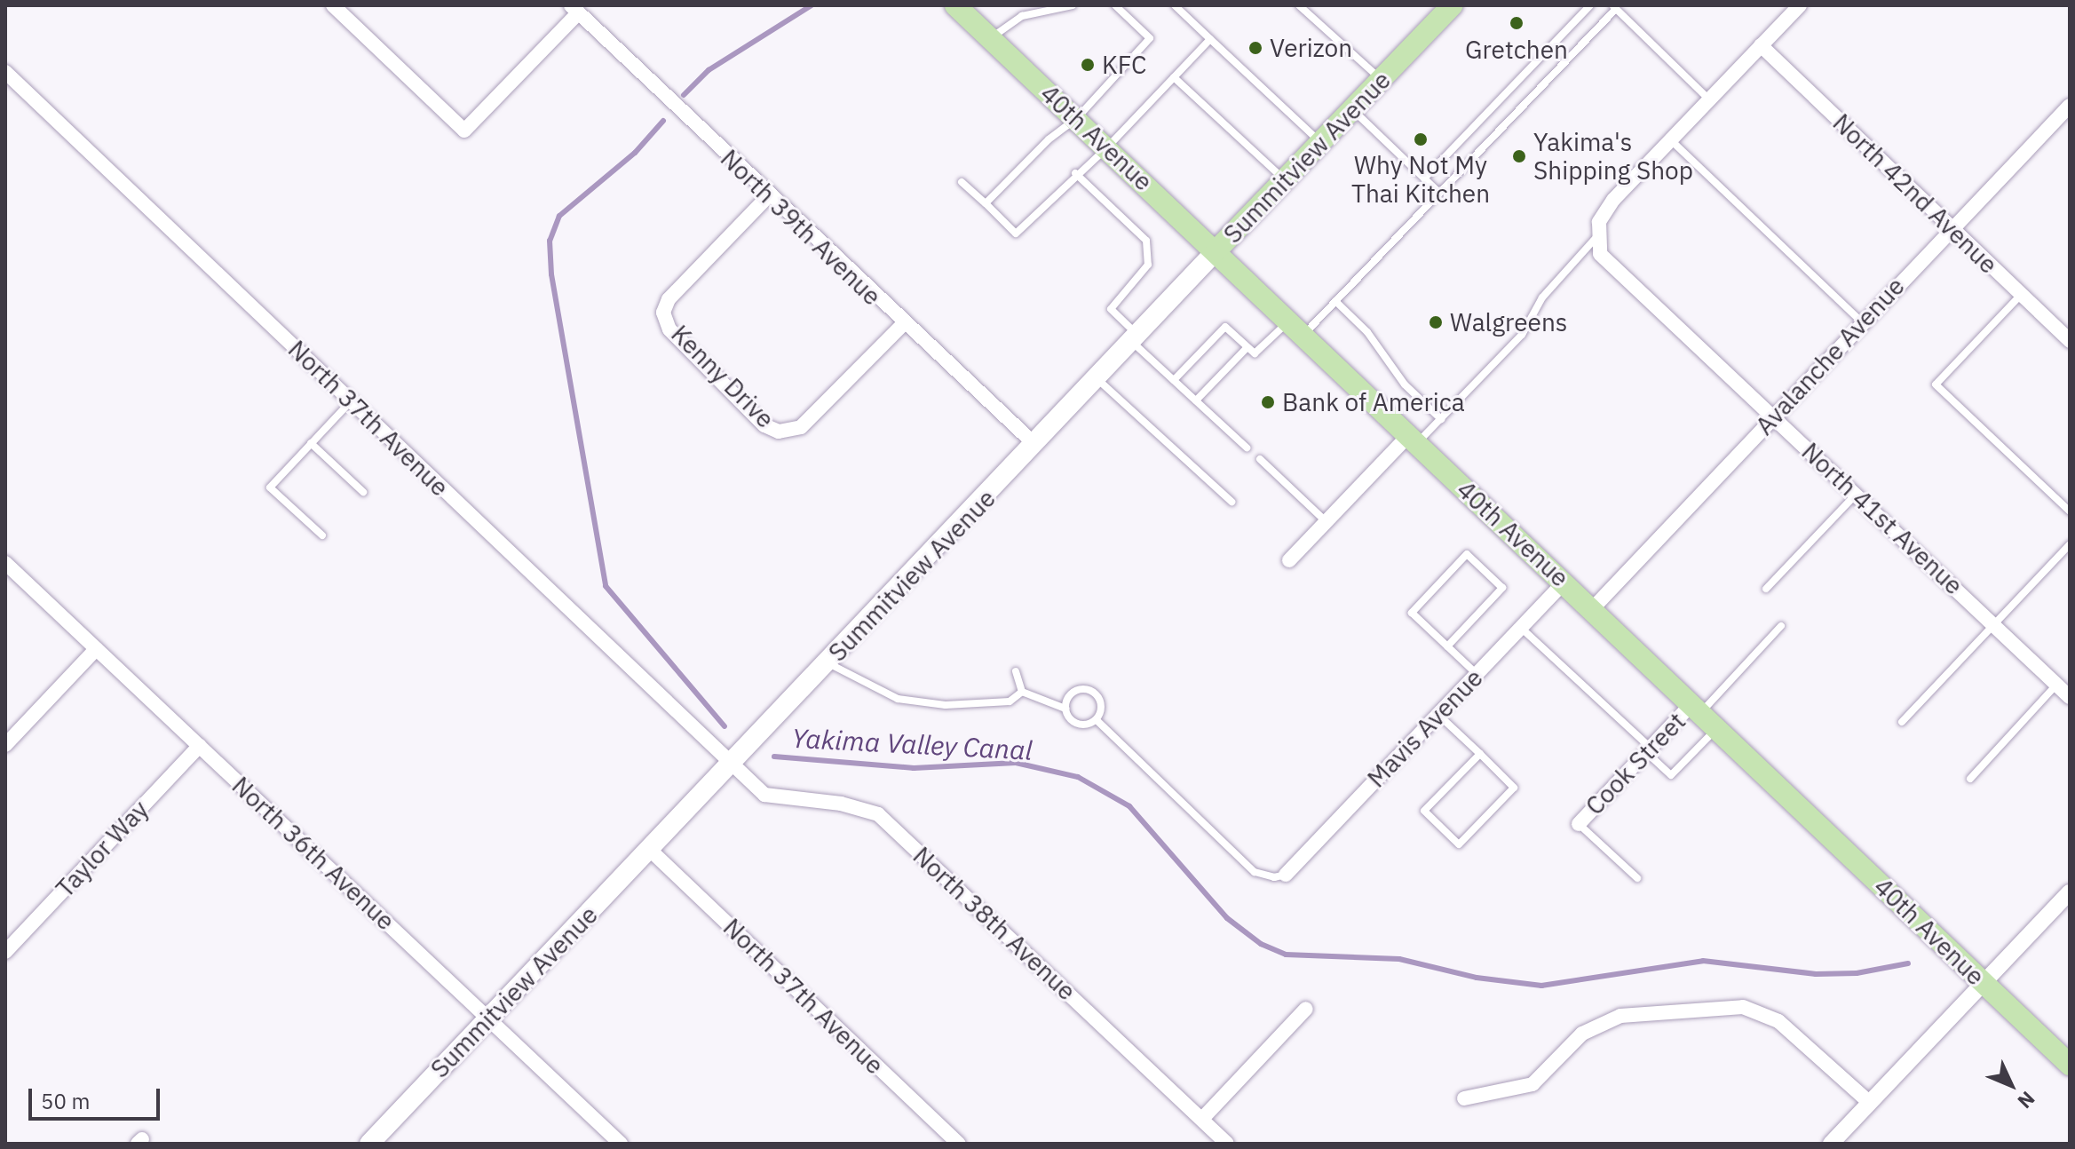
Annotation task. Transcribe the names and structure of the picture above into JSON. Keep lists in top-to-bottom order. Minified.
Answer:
{"streets":{"main road":["40th Avenue","Summitview Avenue"],"street":["North 42nd Avenue","North 39th Avenue","Avalanche Avenue","Kenny Drive","North 37th Avenue","North 41st Avenue","Mavis Avenue","Cook Street","Taylor Way","North 36th Avenue","North 38th Avenue"]},"crossings":[["40th Avenue","Summitview Avenue"],["40th Avenue","Avalanche Avenue"],["40th Avenue","Mavis Avenue"],["40th Avenue","Cook Street"],["Summitview Avenue","North 39th Avenue"],["Summitview Avenue","North 37th Avenue"],["Summitview Avenue","North 36th Avenue"],["Summitview Avenue","North 38th Avenue"],["North 42nd Avenue","Avalanche Avenue"],["North 39th Avenue","Kenny Drive"],["Avalanche Avenue","North 41st Avenue"],["North 37th Avenue","North 38th Avenue"],["Taylor Way","North 36th Avenue"]],"water":["Yakima Valley Canal"],"places":["Gretchen","Verizon","KFC","Why Not My Thai Kitchen","Yakima's Shipping Shop","Walgreens","Bank of America"],"scale_bar":"50 m","north":"bottom right"}
